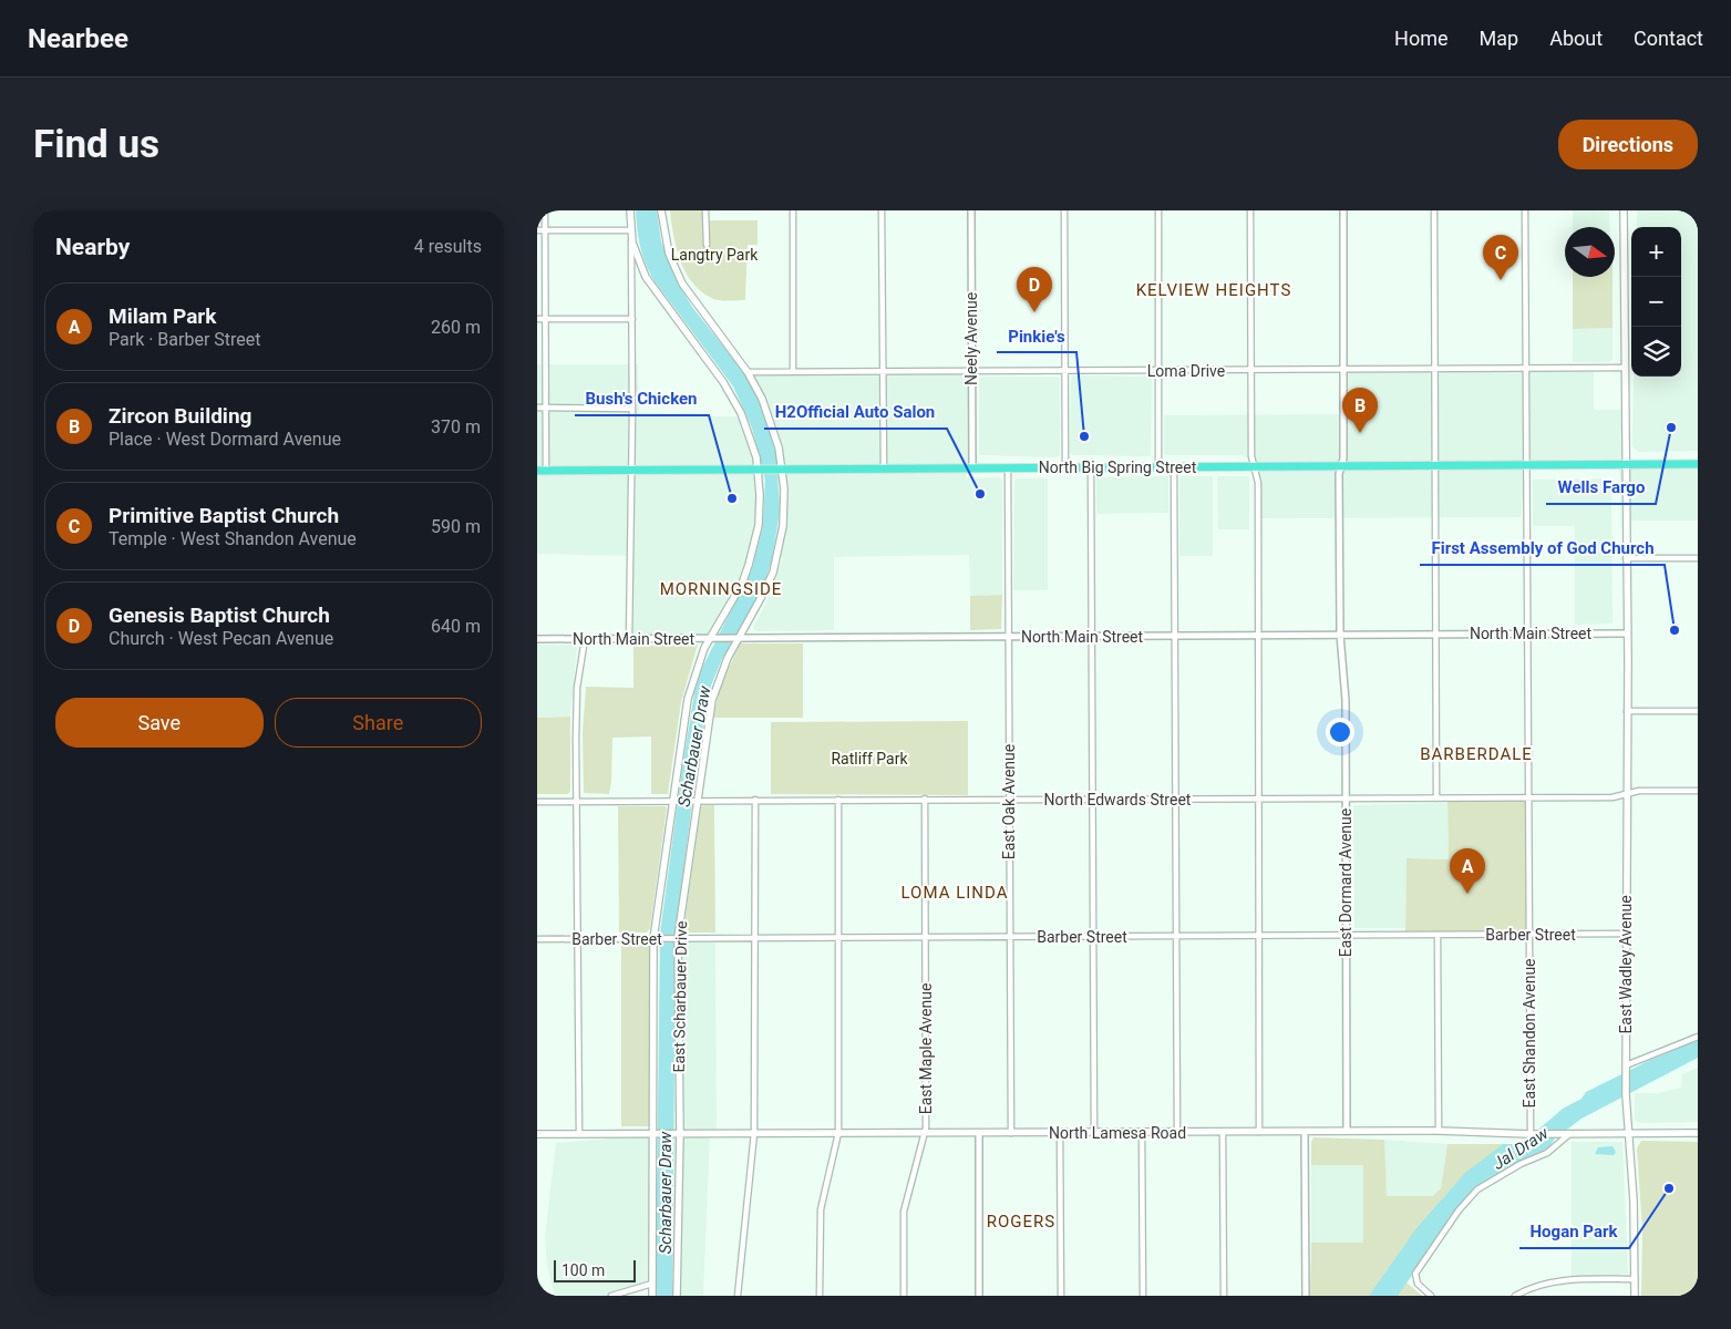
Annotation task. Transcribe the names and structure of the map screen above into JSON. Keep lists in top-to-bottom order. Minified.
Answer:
{"streets":{"highway":["North Big Spring Street"],"main road":["East Wadley Avenue","East Scharbauer Drive","North Lamesa Road"],"street":["Neely Avenue","Loma Drive","North Main Street","North Edwards Street","East Oak Avenue","East Dormard Avenue","Barber Street","East Shandon Avenue","East Maple Avenue"]},"crossings":[["Neely Avenue","Loma Drive"],["Neely Avenue","North Big Spring Street"],["Loma Drive","East Dormard Avenue"],["Loma Drive","East Wadley Avenue"],["Loma Drive","East Scharbauer Drive"],["Loma Drive","East Shandon Avenue"],["North Big Spring Street","East Oak Avenue"],["North Big Spring Street","East Dormard Avenue"],["North Big Spring Street","East Wadley Avenue"],["North Big Spring Street","East Scharbauer Drive"],["North Big Spring Street","East Shandon Avenue"],["North Main Street","East Oak Avenue"],["North Main Street","East Dormard Avenue"],["North Main Street","East Wadley Avenue"],["North Main Street","East Scharbauer Drive"],["North Main Street","East Shandon Avenue"],["North Edwards Street","East Oak Avenue"],["North Edwards Street","East Dormard Avenue"],["North Edwards Street","East Wadley Avenue"],["North Edwards Street","East Scharbauer Drive"],["North Edwards Street","East Shandon Avenue"],["North Edwards Street","East Maple Avenue"],["East Oak Avenue","Barber Street"],["East Oak Avenue","North Lamesa Road"],["East Dormard Avenue","Barber Street"],["East Dormard Avenue","North Lamesa Road"],["Barber Street","East Wadley Avenue"],["Barber Street","East Scharbauer Drive"],["Barber Street","East Shandon Avenue"],["Barber Street","East Maple Avenue"],["East Wadley Avenue","North Lamesa Road"],["East Scharbauer Drive","North Lamesa Road"],["East Shandon Avenue","North Lamesa Road"],["East Maple Avenue","North Lamesa Road"]],"districts":["KELVIEW HEIGHTS","MORNINGSIDE","BARBERDALE","LOMA LINDA","ROGERS"],"water":["Scharbauer Draw","Jal Draw"],"parks":["Langtry Park","Ratliff Park"],"places":["Wells Fargo","Pinkie's","H2Official Auto Salon","Bush's Chicken","First Assembly of God Church","Hogan Park"],"scale_bar":"100 m","north":"right","page":{"header":"Nearbee","nav":["Home","Map","About","Contact"],"buttons":["Directions",["Save","Share"]],"title":"Find us","heading":["Nearby","4 results"],"map_buttons":["+","−"],"pins":["C","D","B","A"],"list":[{"mark":"A","name":"Milam Park","note":"Park · Barber Street","value":"260 m"},{"mark":"B","name":"Zircon Building","note":"Place · West Dormard Avenue","value":"370 m"},{"mark":"C","name":"Primitive Baptist Church","note":"Temple · West Shandon Avenue","value":"590 m"},{"mark":"D","name":"Genesis Baptist Church","note":"Church · West Pecan Avenue","value":"640 m"}],"scale":"100 m"}}
